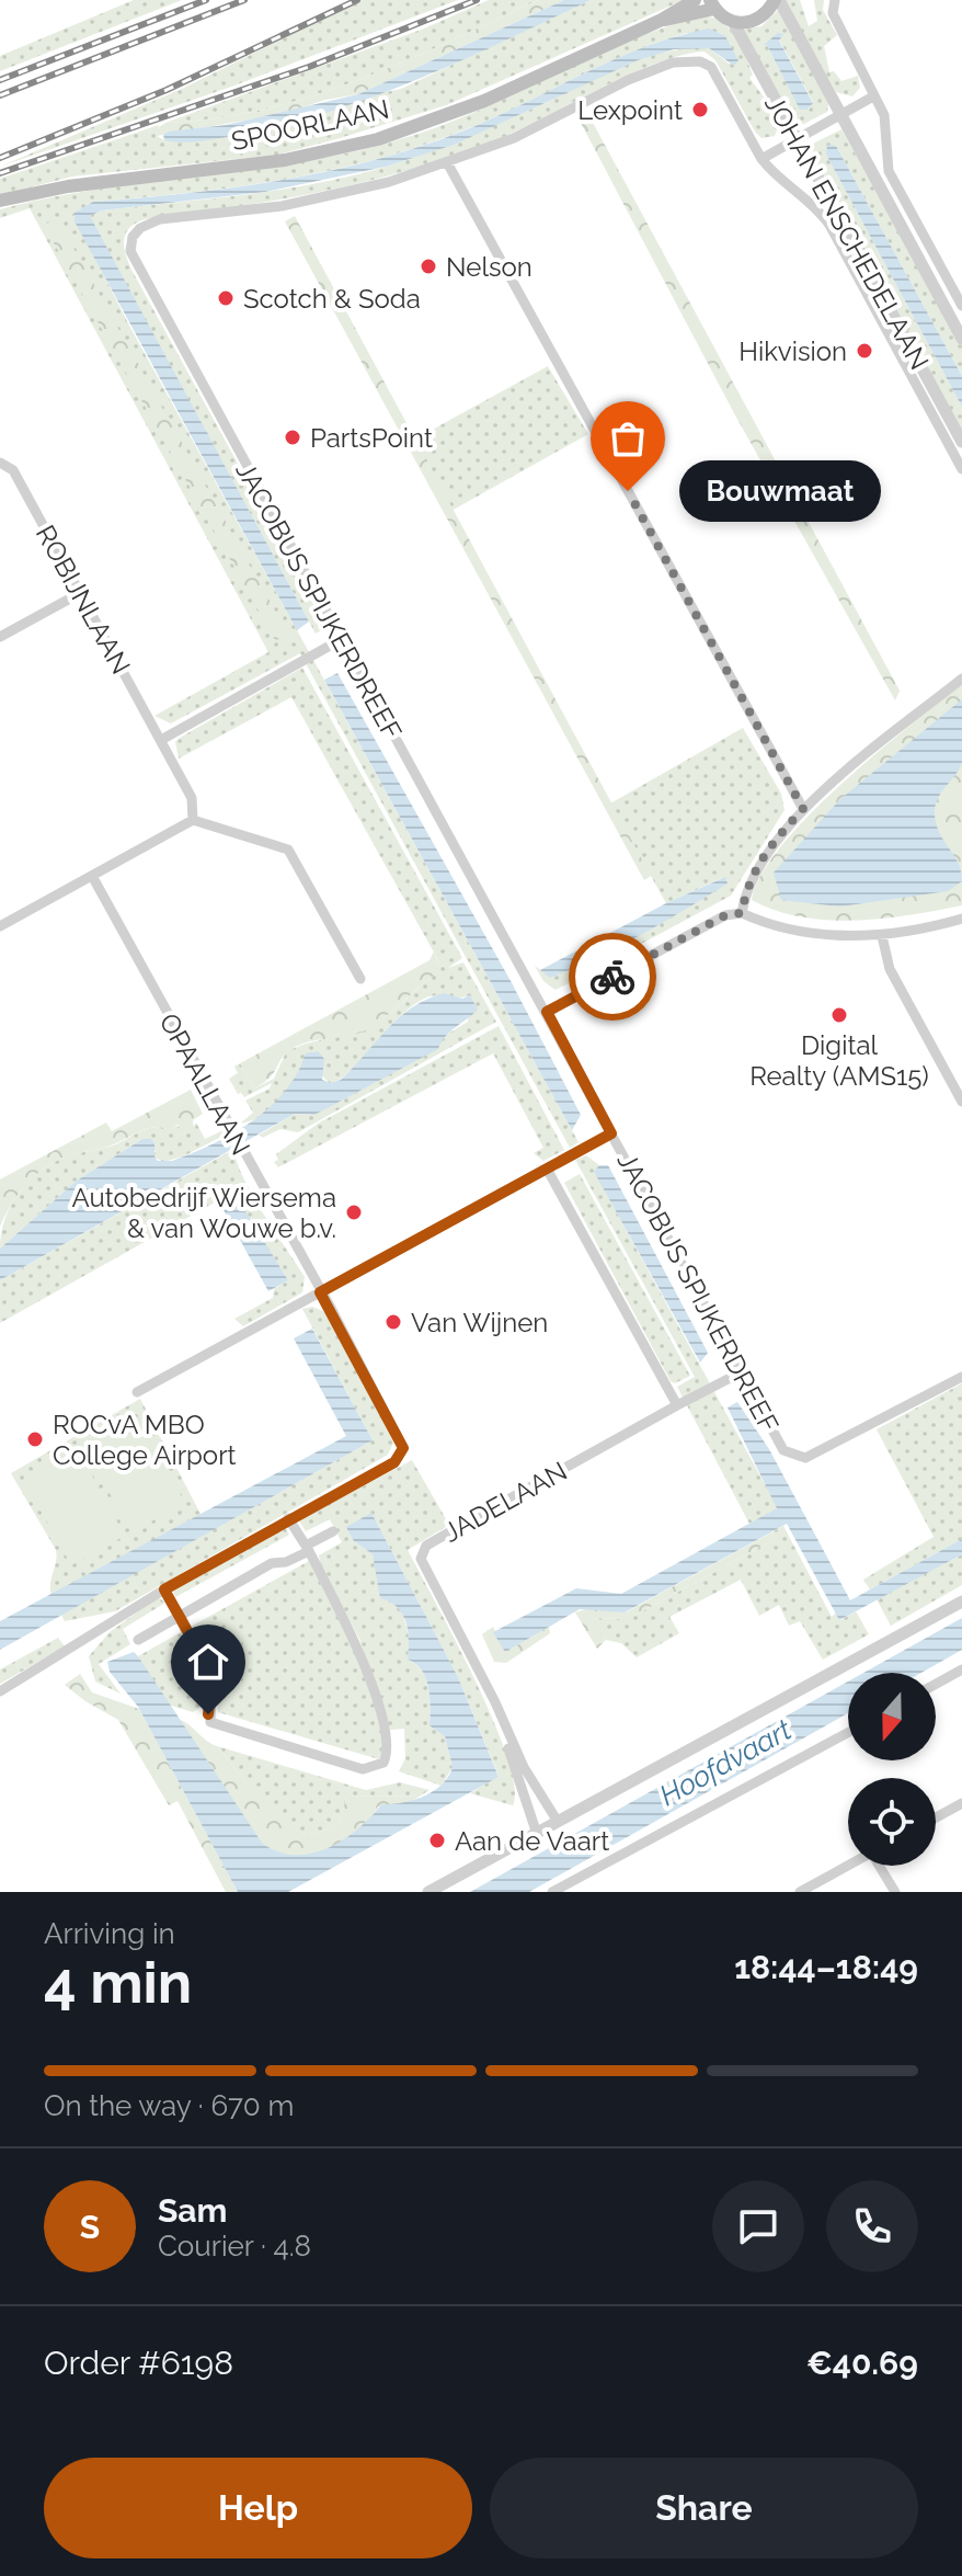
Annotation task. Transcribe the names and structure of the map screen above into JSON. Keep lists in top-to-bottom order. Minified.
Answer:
{"streets":{"main road":["SPOORLAAN"],"street":["JOHAN ENSCHEDELAAN","ROBIJNLAAN","JACOBUS SPIJKERDREEF","OPAALLAAN","JADELAAN"]},"crossings":[["JACOBUS SPIJKERDREEF","JADELAAN"]],"water":["Hoofdvaart"],"places":["Lexpoint","Nelson","Scotch & Soda","Hikvision","PartsPoint","Bouwmaat","Digital Realty (AMS15)","Autobedrijf Wiersema & van Wouwe b.v.","Van Wijnen","ROCvA MBO College Airport","Aan de Vaart"],"north":"bottom","page":{"bubble":"Bouwmaat","heading":["4 min","Arriving in","18:44–18:49"],"panel":["Sam","Courier · 4.8","Order #6198","€40.69"],"bar":"On the way · 670 m","round":"S","buttons":["Help","Share"]}}
